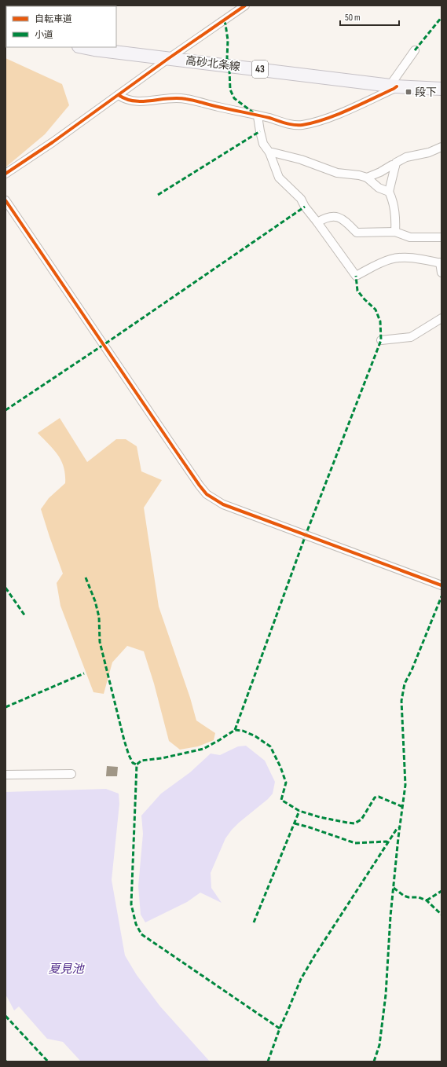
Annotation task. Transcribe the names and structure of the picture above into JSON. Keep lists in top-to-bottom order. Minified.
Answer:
{"streets":{"main road":["高砂北条線","43"]},"water":["夏見池"],"places":{"transit":["段下"]},"legend":["自転車道","小道"],"scale_bar":"50 m"}
